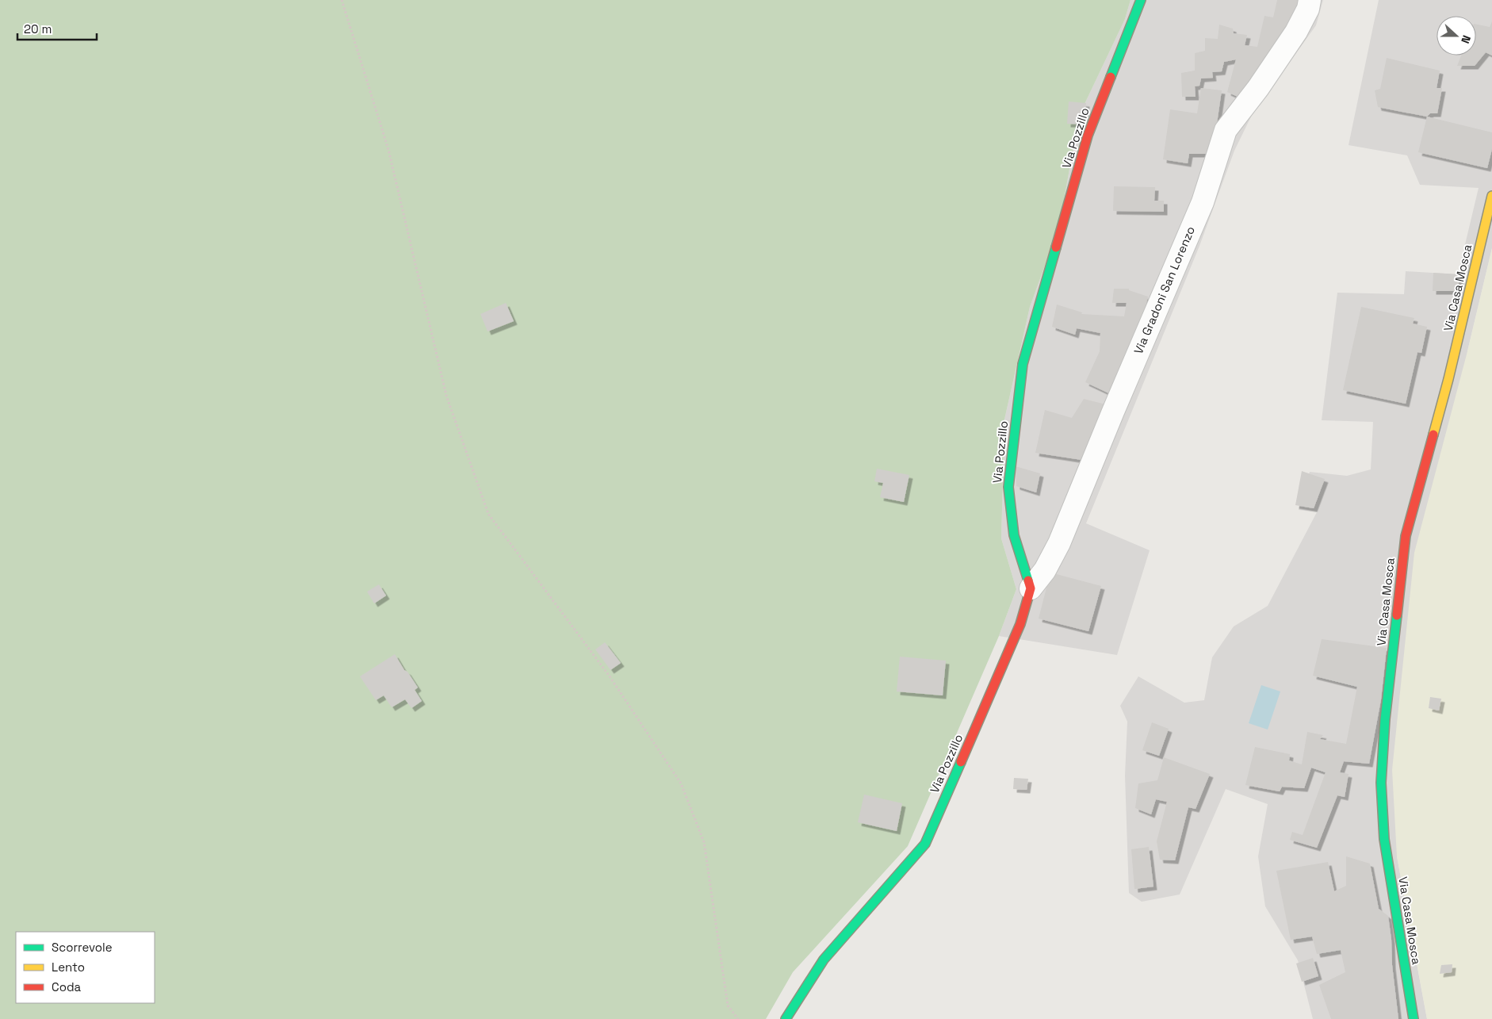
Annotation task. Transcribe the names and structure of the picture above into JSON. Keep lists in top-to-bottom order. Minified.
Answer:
{"streets":{"street":["Via Pozzillo","Via Casa Mosca","Via Gradoni San Lorenzo"]},"crossings":[["Via Pozzillo","Via Gradoni San Lorenzo"]],"legend":["Scorrevole","Lento","Coda"],"scale_bar":"20 m","north":"right"}
